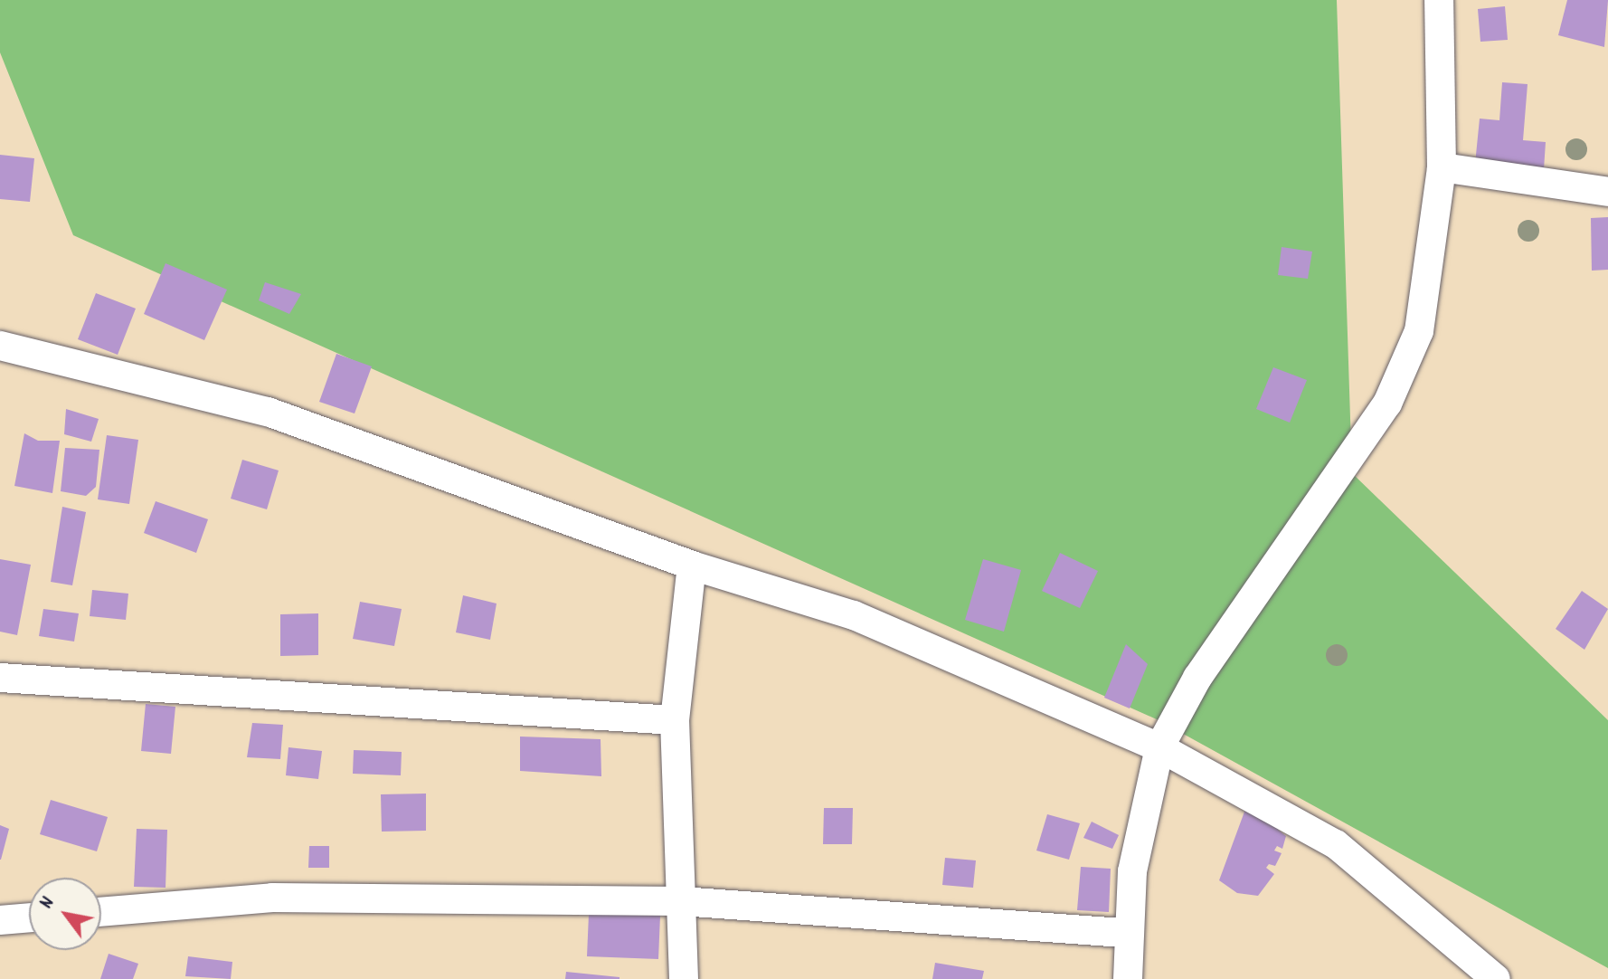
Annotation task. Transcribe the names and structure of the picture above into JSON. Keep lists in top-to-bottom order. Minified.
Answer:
{"north":"top left"}
